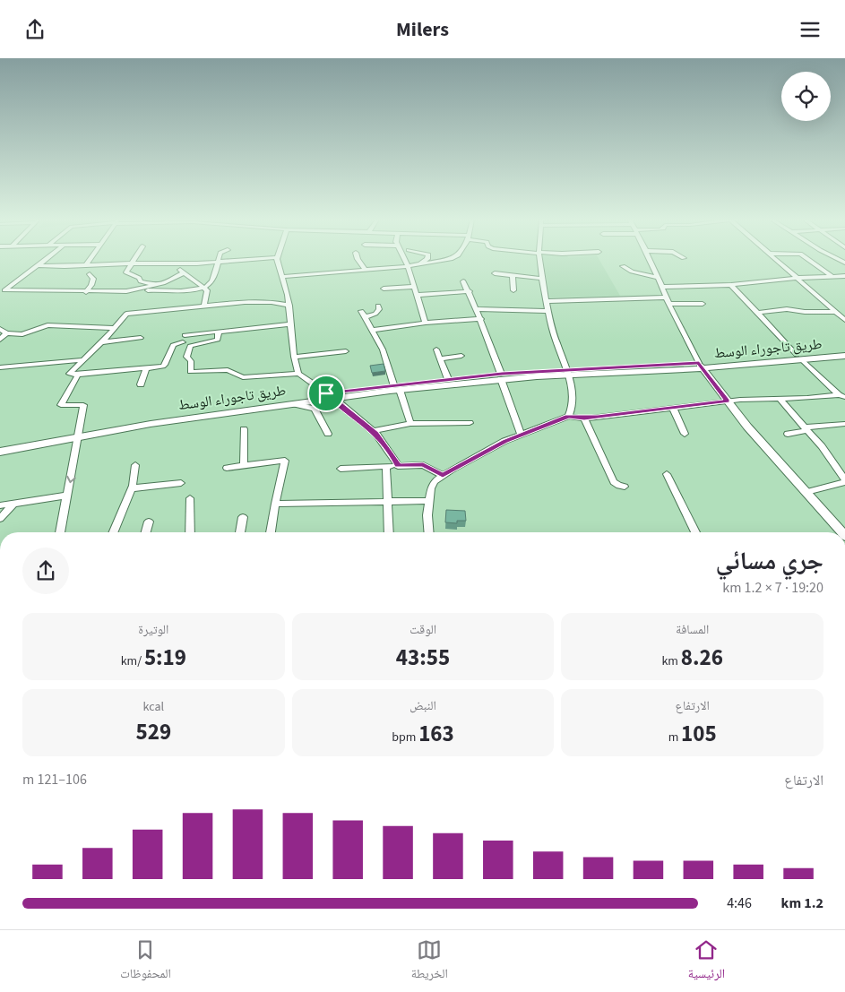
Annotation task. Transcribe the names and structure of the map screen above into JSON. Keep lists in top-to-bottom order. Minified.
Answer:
{"streets":{"main road":["طريق تاجوراء الوسط"]},"page":{"header":"Milers","heading":["جري مسائي","19:20 · 7 × 1.2 km"],"stats":[["المسافة","8.26 km"],["الوقت","43:55"],["الوتيرة","5:19 /km"],["الارتفاع","105 m"],["النبض","163 bpm"],["kcal","529"]],"chart":["الارتفاع","106–121 m"],"list":[{"name":"1.2 km","note":"4:46"}],"tabs":["الرئيسية","الخريطة","المحفوظات"]}}
